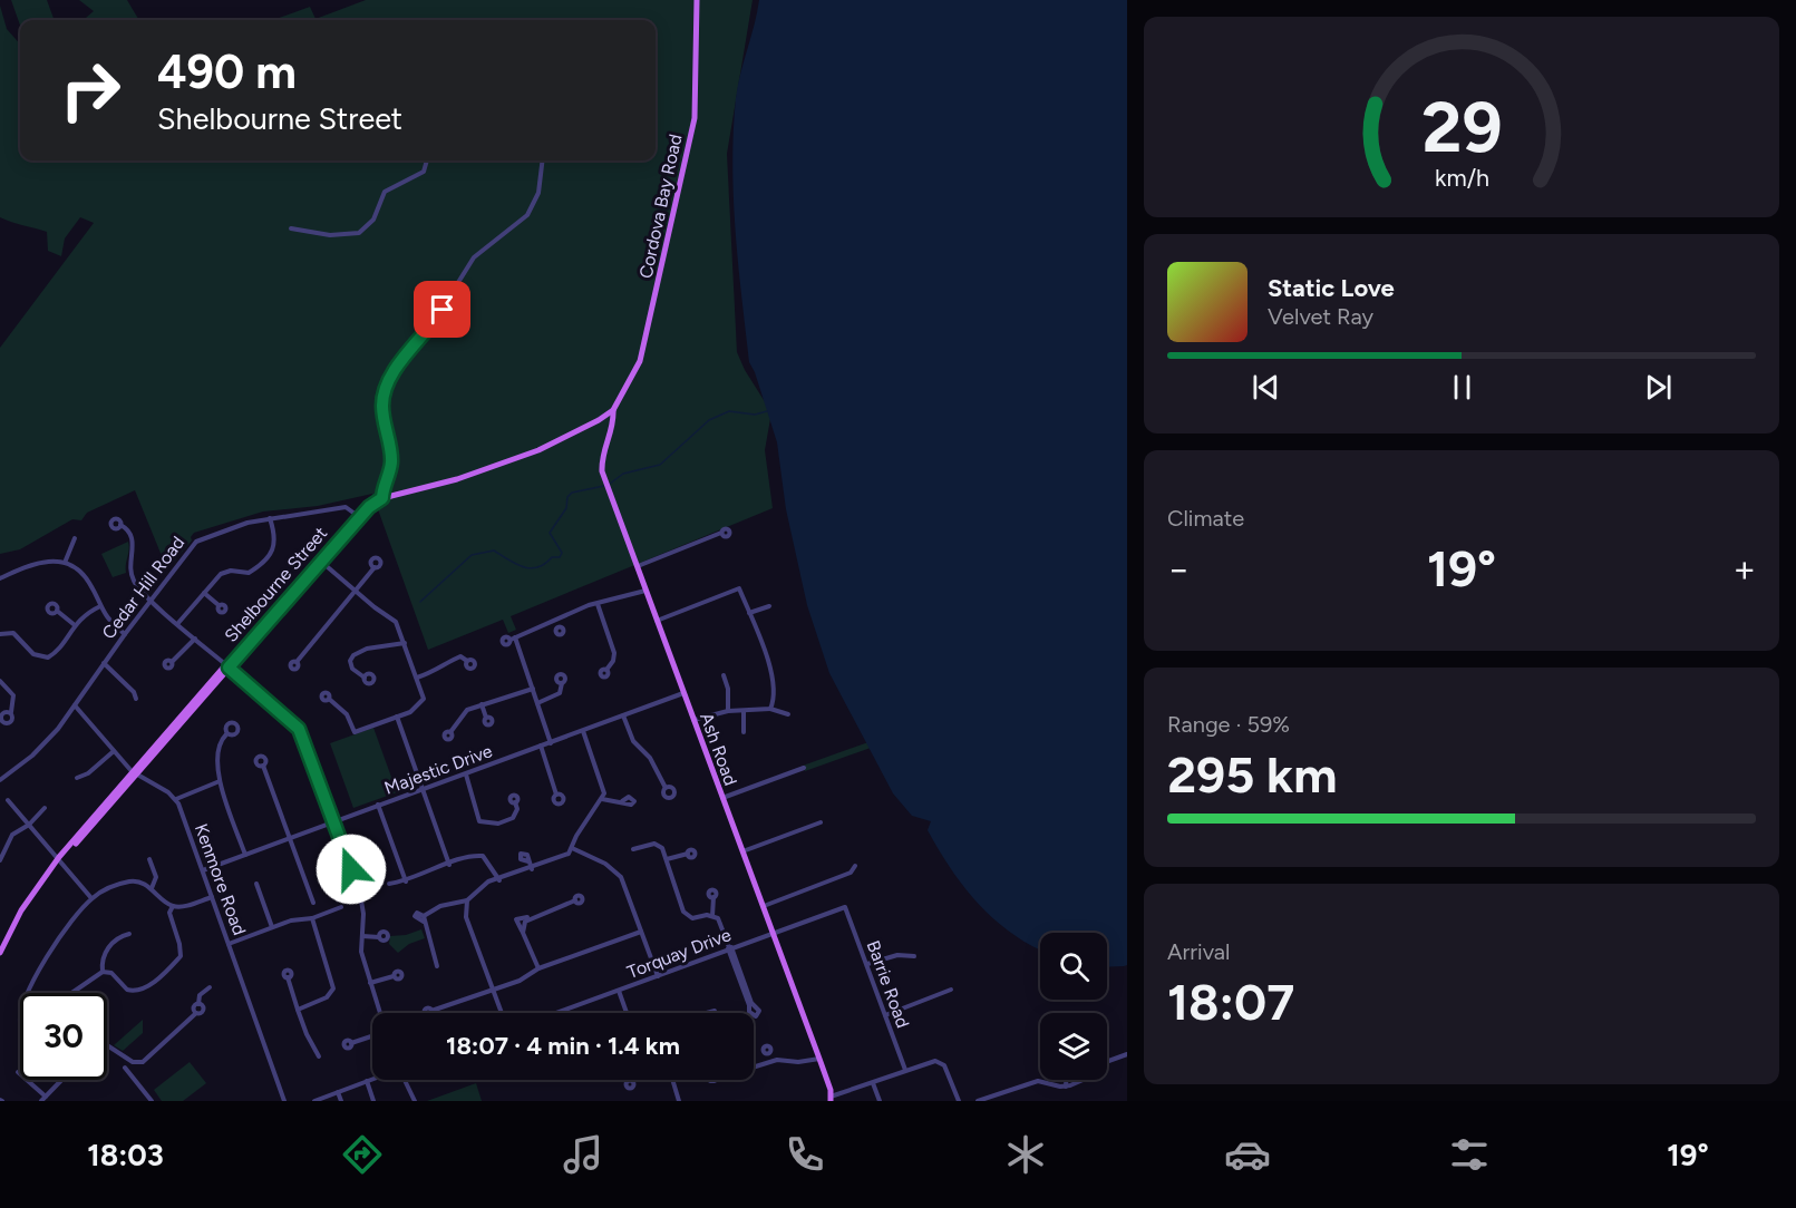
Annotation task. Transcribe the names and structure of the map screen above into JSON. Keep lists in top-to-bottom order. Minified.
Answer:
{"streets":{"main road":["Cordova Bay Road","Shelbourne Street","Ash Road"],"street":["Cedar Hill Road","Majestic Drive","Kenmore Road","Torquay Drive","Barrie Road"]},"crossings":[["Cordova Bay Road","Ash Road"],["Shelbourne Street","Cedar Hill Road"],["Ash Road","Majestic Drive"],["Ash Road","Torquay Drive"],["Majestic Drive","Kenmore Road"],["Torquay Drive","Barrie Road"]],"page":{"turn":["490 m","Shelbourne Street"],"song":["Static Love","Velvet Ray"],"tile":["Climate",["Range · 59%","295 km"],["Arrival","18:07"]],"heat":["−","19°","+"],"limit":"30","trip":"18:07 · 4 min · 1.4 km","tabs":["18:03","19°"],"gauge":["29","km/h"]}}
